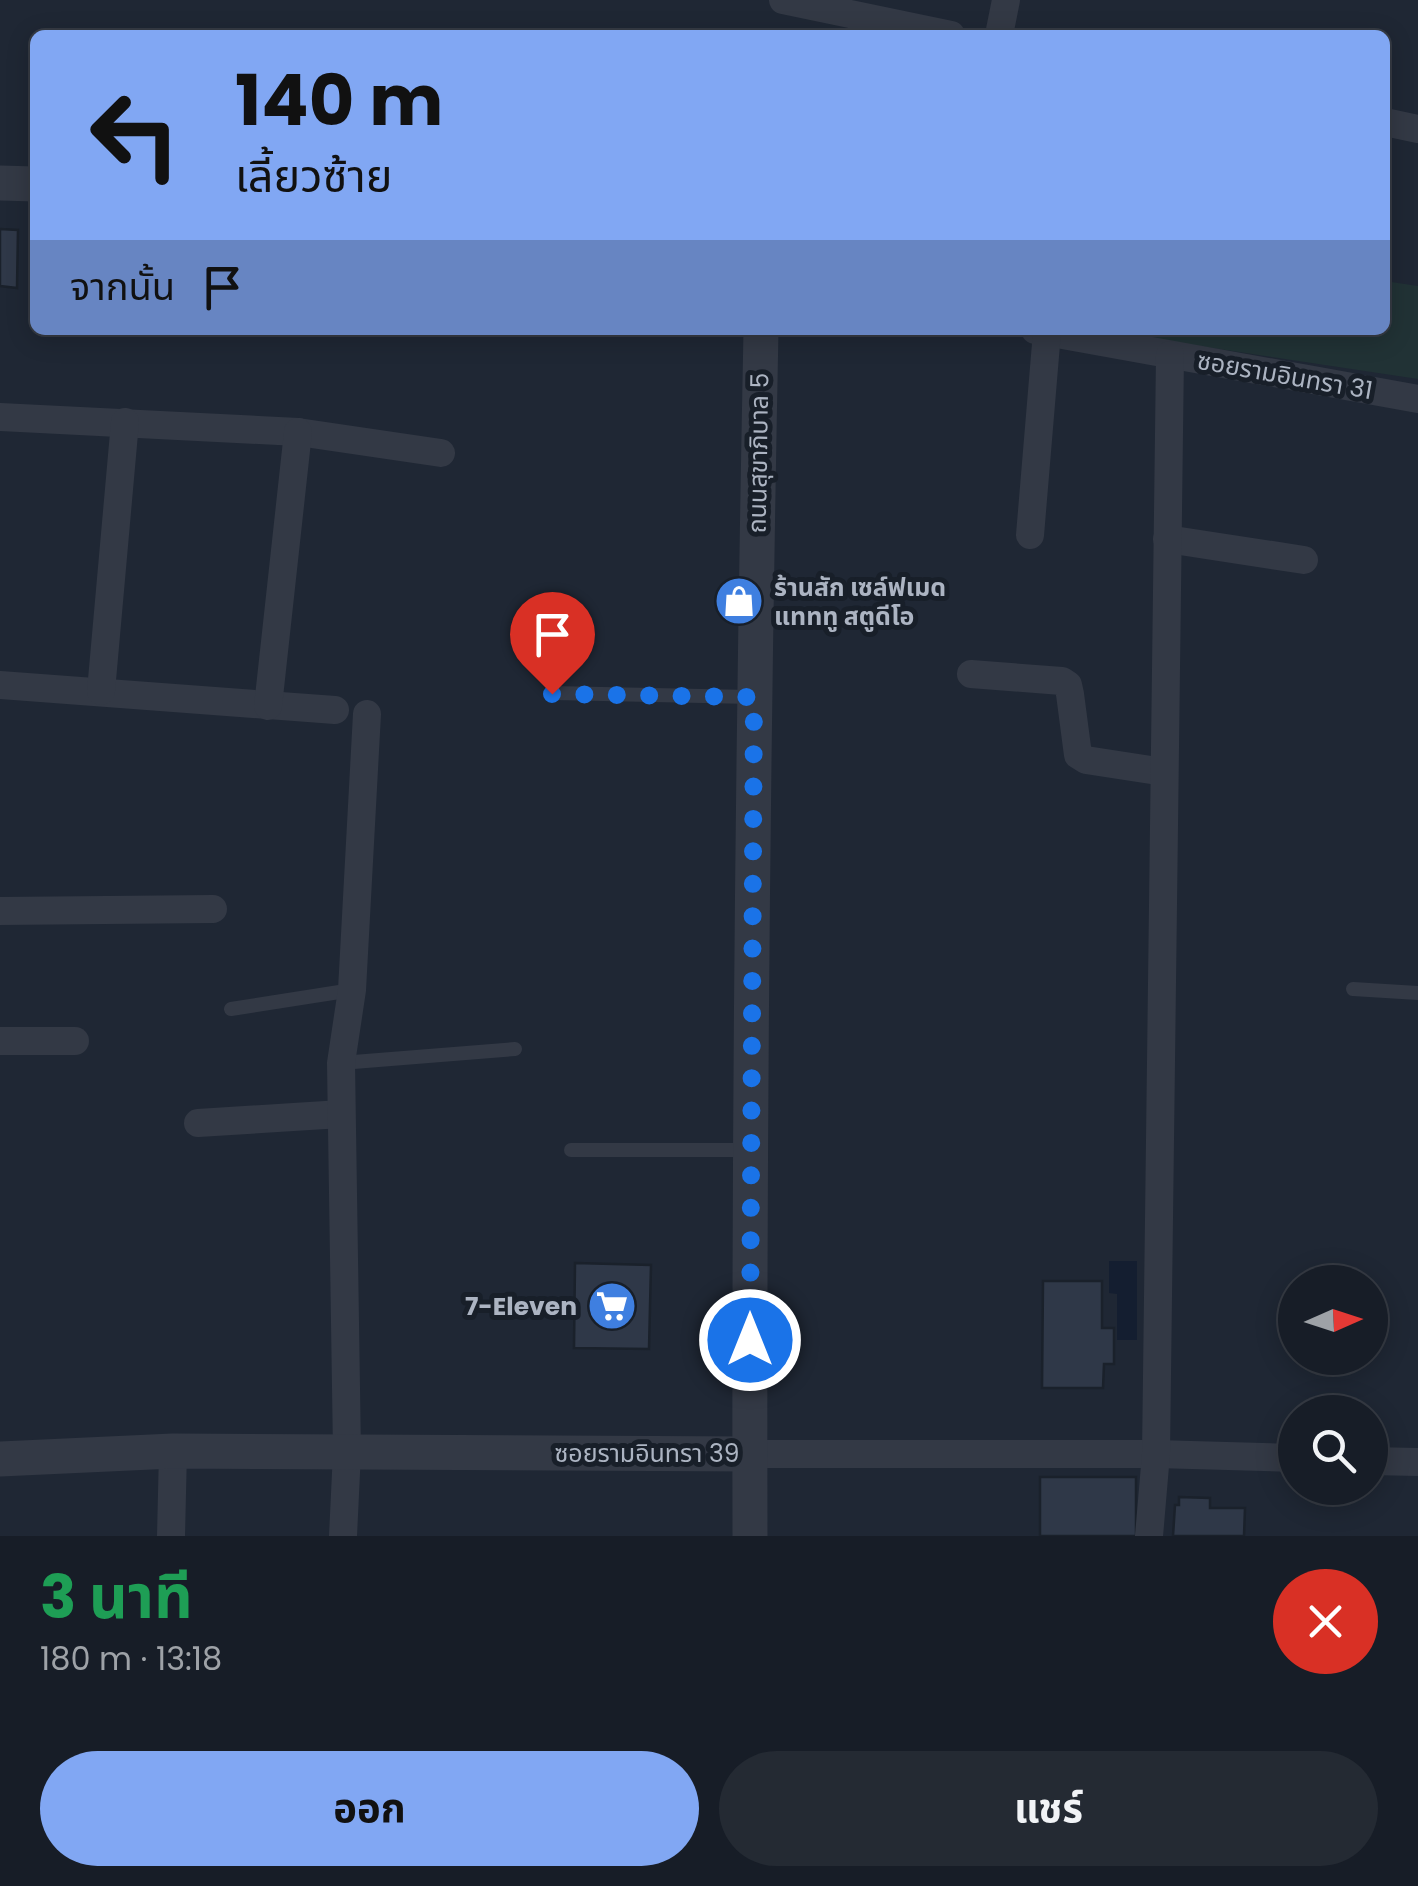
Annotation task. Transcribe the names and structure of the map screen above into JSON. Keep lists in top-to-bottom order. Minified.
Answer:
{"streets":{"street":["ซอยรามอินทรา 31","ถนนสุขาภิบาล 5","ซอยรามอินทรา 39"]},"crossings":[["ถนนสุขาภิบาล 5","ซอยรามอินทรา 39"]],"places":{"shop":["ร้านสัก เซล์ฟเมด แทททู สตูดีโอ"],"supermarket":["7-Eleven"]},"north":"right","page":{"turn":["140 m","เลี้ยวซ้าย"],"then":"จากนั้น","heading":["3 นาที","180 m · 13:18"],"buttons":["ออก","แชร์"]}}
